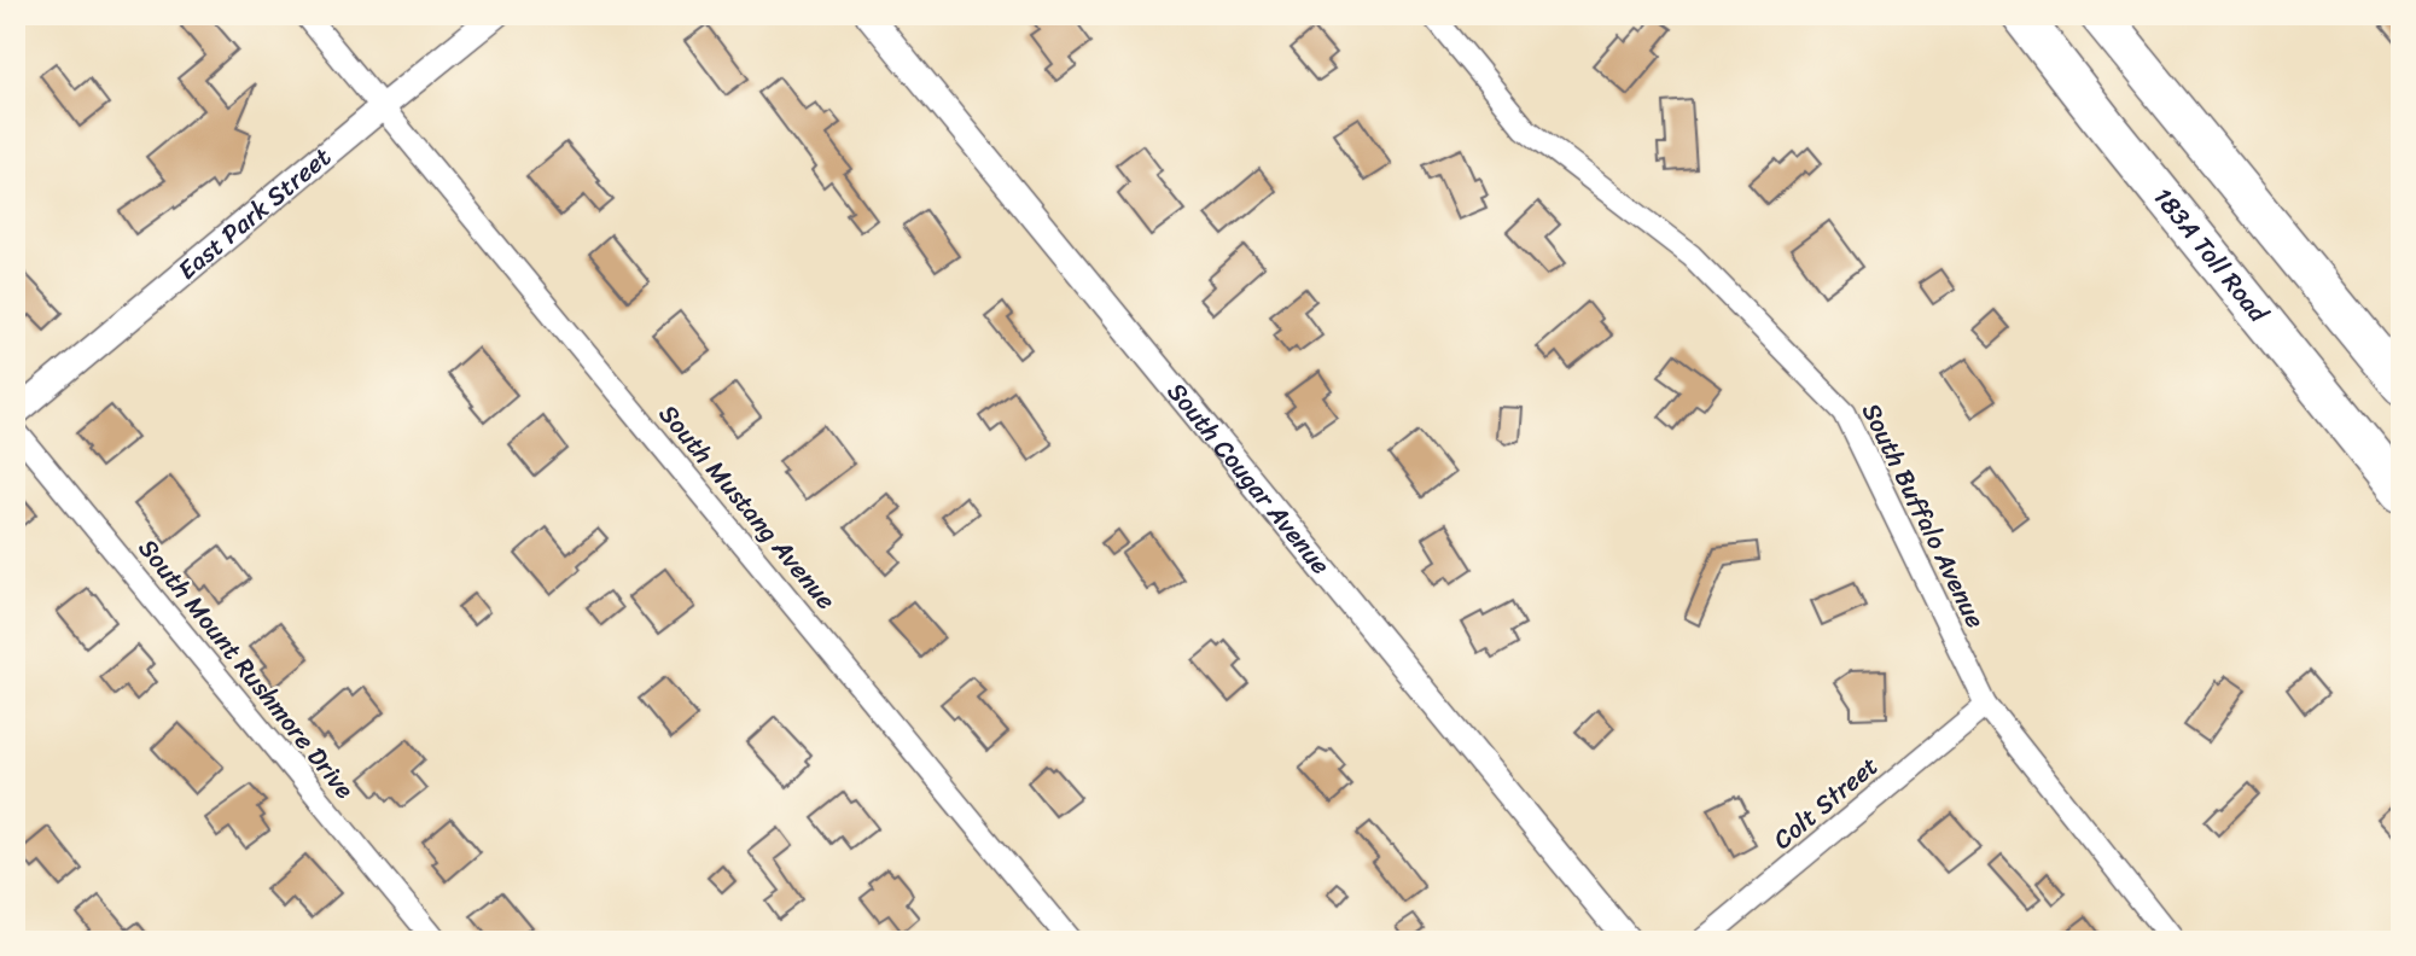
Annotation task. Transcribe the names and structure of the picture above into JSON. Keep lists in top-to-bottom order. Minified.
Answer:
{"streets":{"highway":["183A Toll Road"],"street":["East Park Street","South Cougar Avenue","South Mustang Avenue","South Buffalo Avenue","South Mount Rushmore Drive","Colt Street"]},"crossings":[["East Park Street","South Mustang Avenue"],["South Buffalo Avenue","Colt Street"]]}
